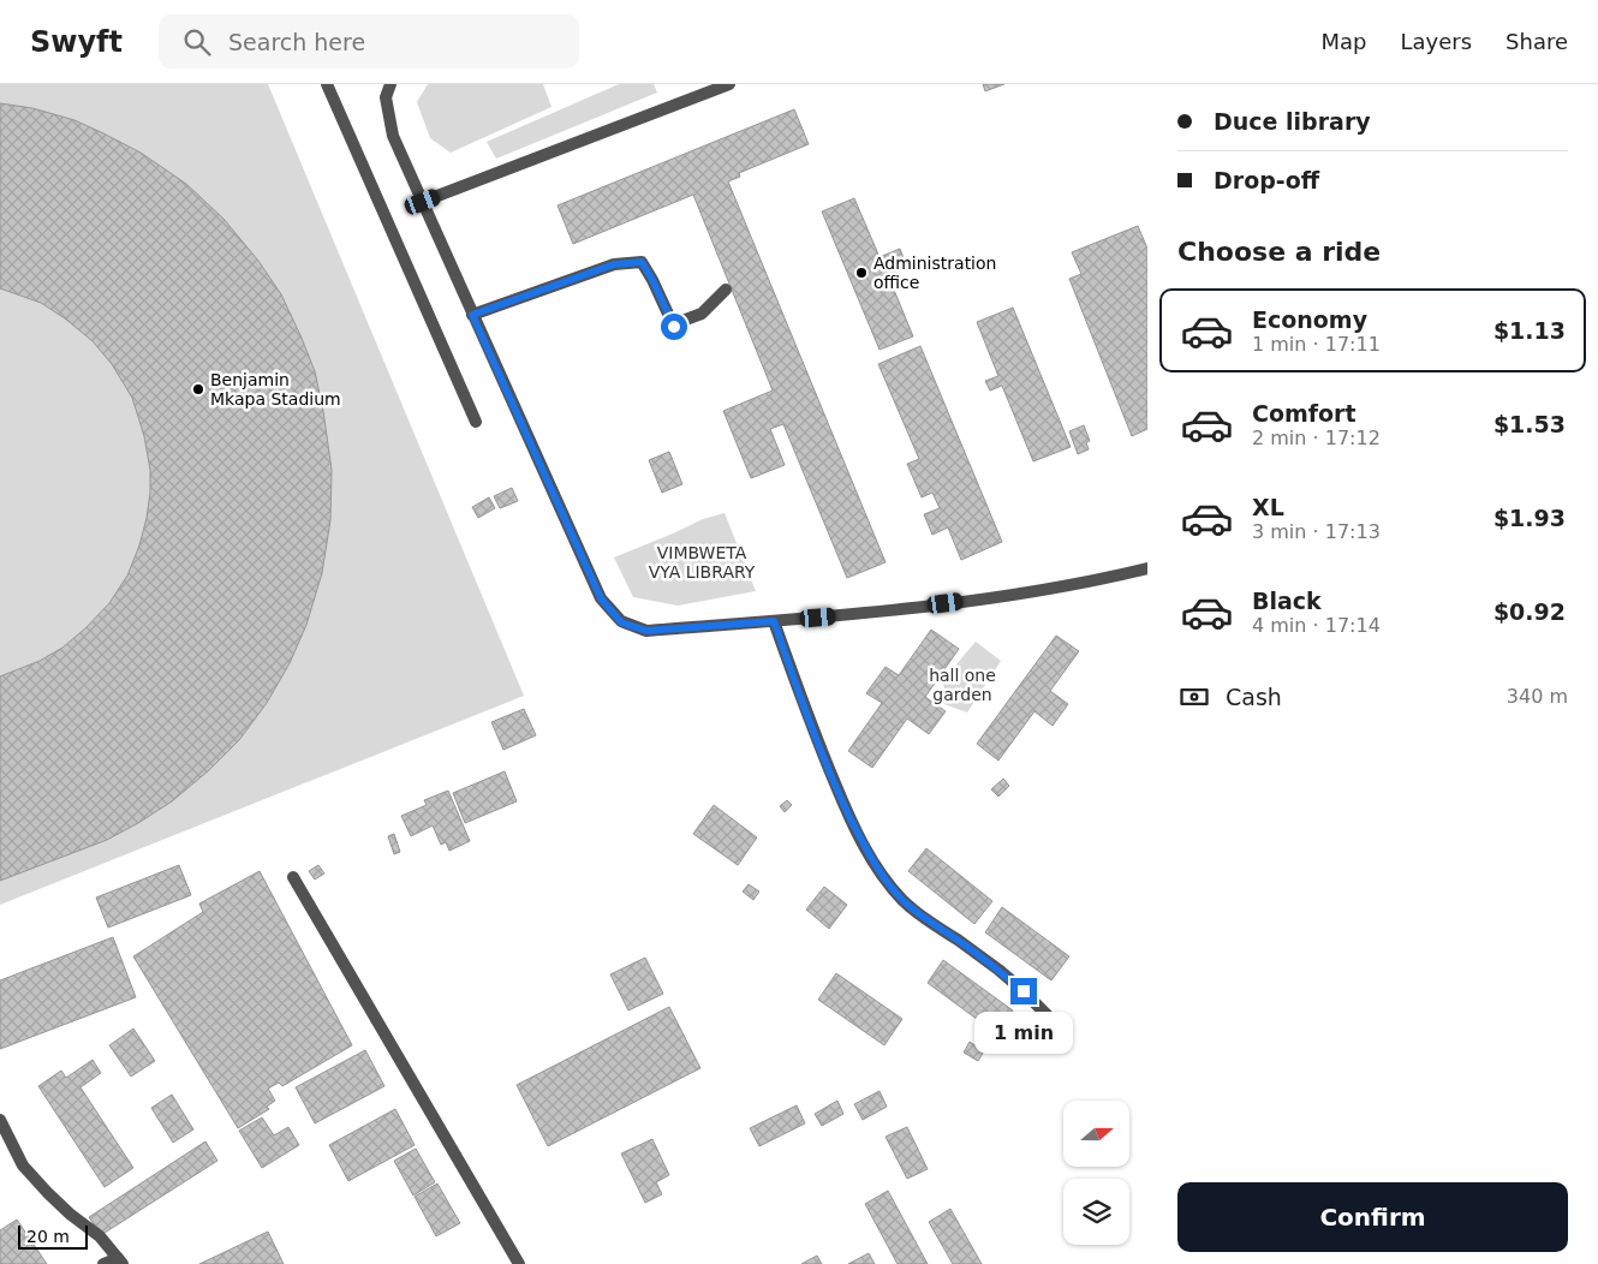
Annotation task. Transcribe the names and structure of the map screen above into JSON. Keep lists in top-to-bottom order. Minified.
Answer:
{"parks":["VIMBWETA VYA LIBRARY","hall one garden"],"places":["Administration office","Benjamin Mkapa Stadium"],"scale_bar":"20 m","north":"right","page":{"header":"Swyft","search":"Search here","nav":["Map","Layers","Share"],"banner":["Duce library","Drop-off"],"heading":"Choose a ride","list":[{"name":"Economy","note":"1 min · 17:11","value":"$1.13"},{"name":"Comfort","note":"2 min · 17:12","value":"$1.53"},{"name":"XL","note":"3 min · 17:13","value":"$1.93"},{"name":"Black","note":"4 min · 17:14","value":"$0.92"}],"pay":["Cash","340 m"],"bubble":"1 min","buttons":"Confirm","scale":"20 m"}}
